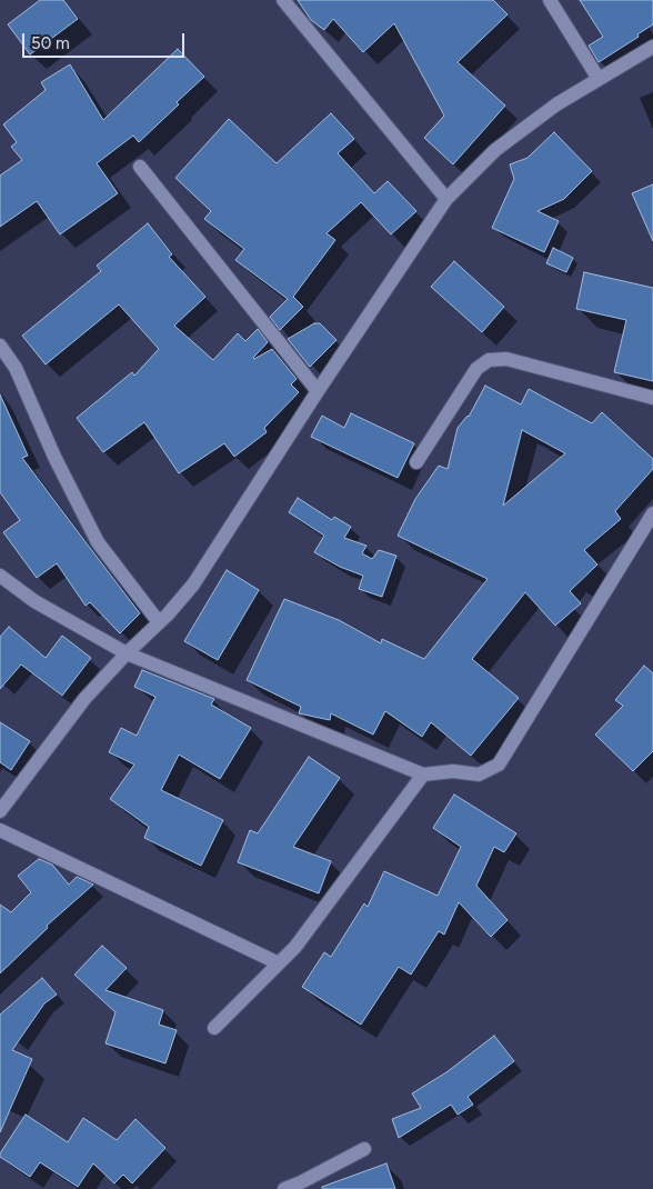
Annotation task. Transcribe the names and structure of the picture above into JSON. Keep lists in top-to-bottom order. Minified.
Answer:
{"scale_bar":"50 m"}
